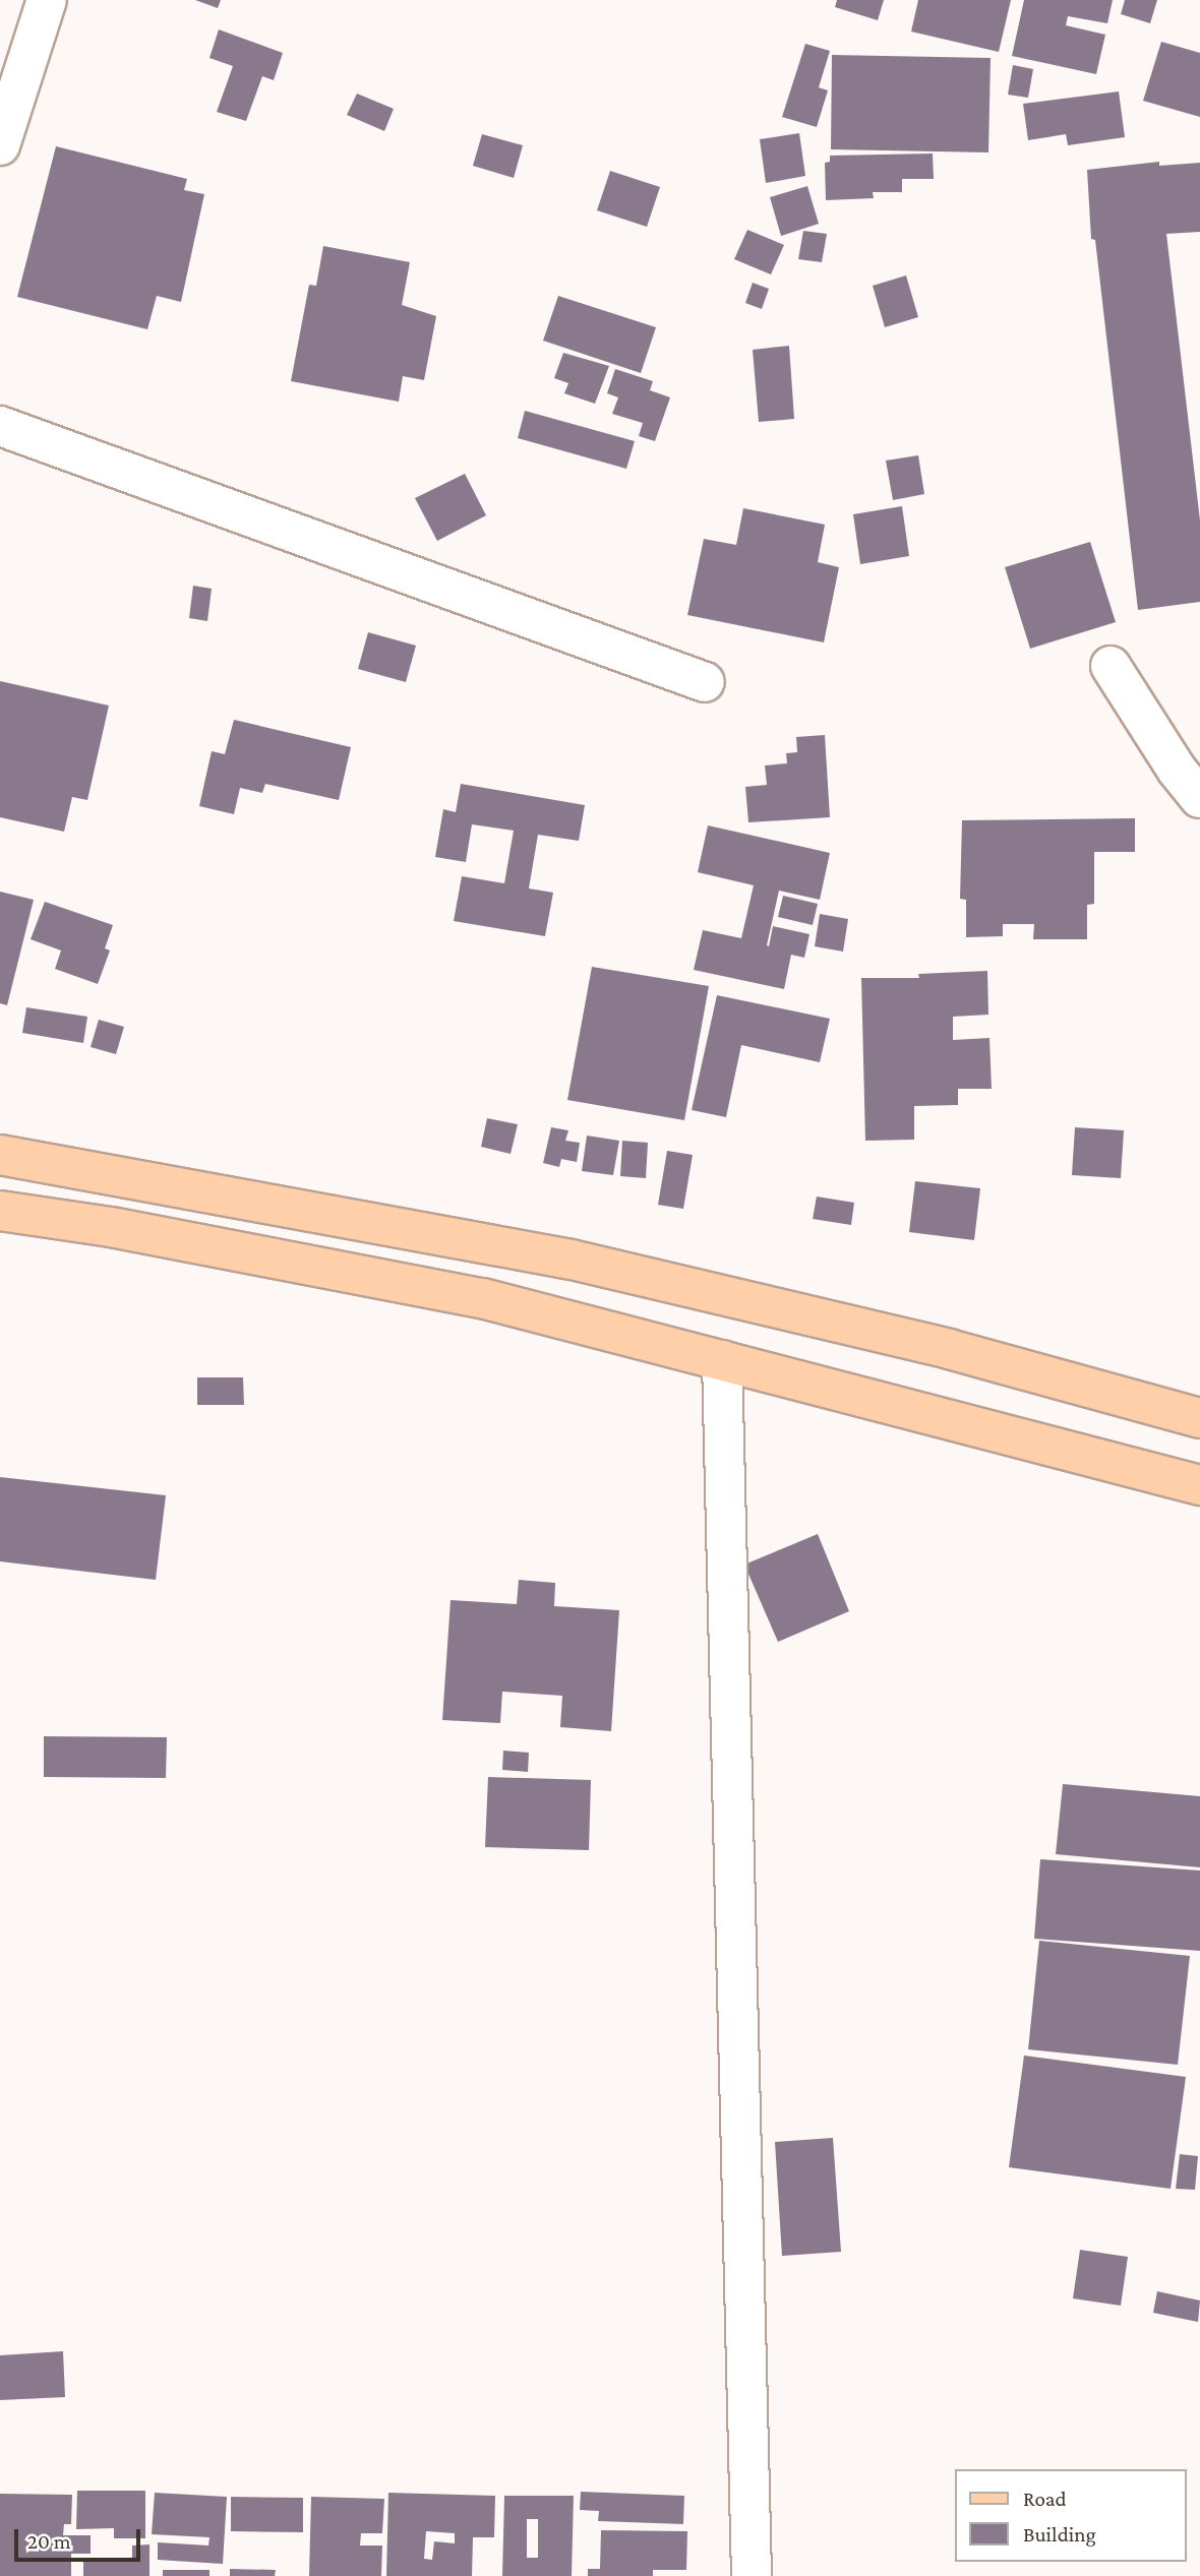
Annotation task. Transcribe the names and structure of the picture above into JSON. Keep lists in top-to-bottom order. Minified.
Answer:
{"legend":["Road","Building"],"scale_bar":"20 m"}
